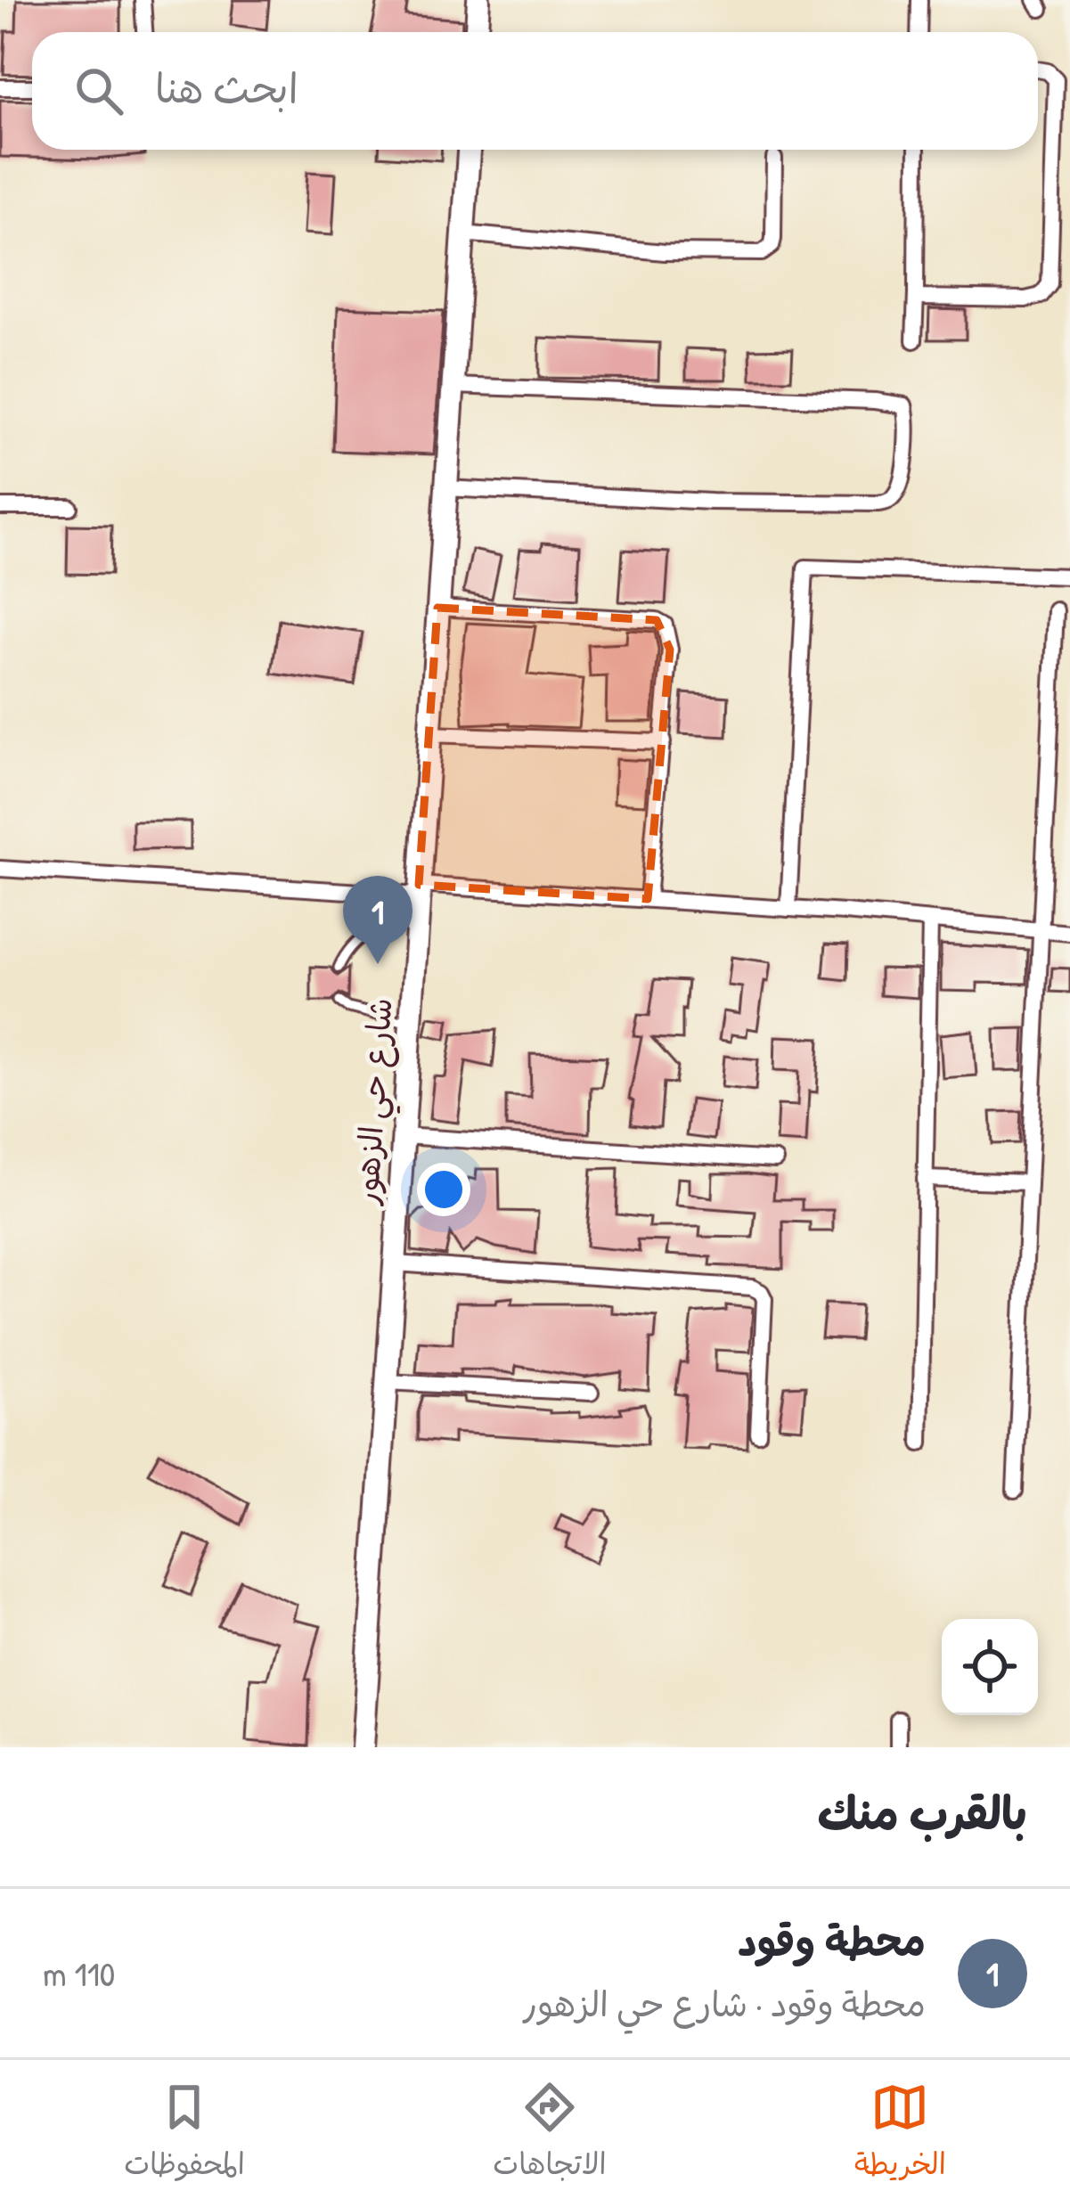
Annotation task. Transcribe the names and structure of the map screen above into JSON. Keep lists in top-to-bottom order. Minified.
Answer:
{"streets":{"street":["شارع حي الزهور"]},"page":{"search":"ابحث هنا","pins":"1","heading":"بالقرب منك","list":[{"mark":"1","name":"محطة وقود","note":"محطة وقود · شارع حي الزهور","value":"110 m"}],"nav":["الخريطة","الاتجاهات","المحفوظات"]}}
